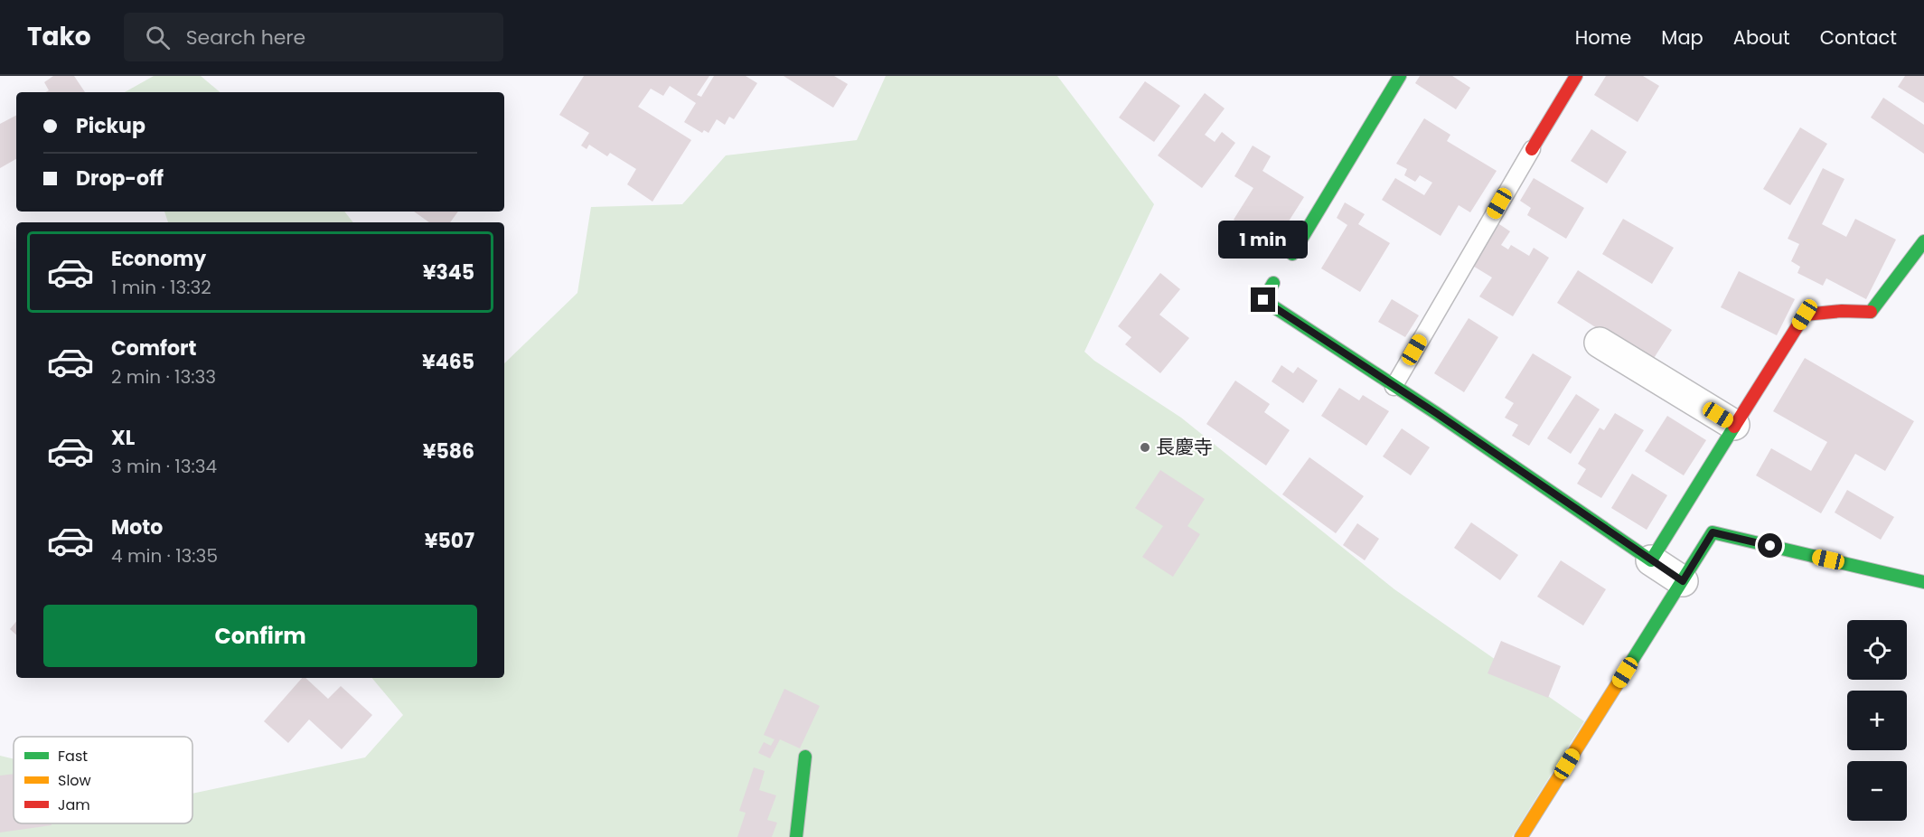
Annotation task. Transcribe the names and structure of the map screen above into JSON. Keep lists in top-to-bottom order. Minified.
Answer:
{"places":["長慶寺"],"legend":["Fast","Slow","Jam"],"page":{"header":"Tako","search":"Search here","nav":["Home","Map","About","Contact"],"banner":["Pickup","Drop-off"],"bubble":"1 min","list":[{"name":"Economy","note":"1 min · 13:32","value":"¥345"},{"name":"Comfort","note":"2 min · 13:33","value":"¥465"},{"name":"XL","note":"3 min · 13:34","value":"¥586"},{"name":"Moto","note":"4 min · 13:35","value":"¥507"}],"buttons":"Confirm","map_buttons":["+","−"]}}
